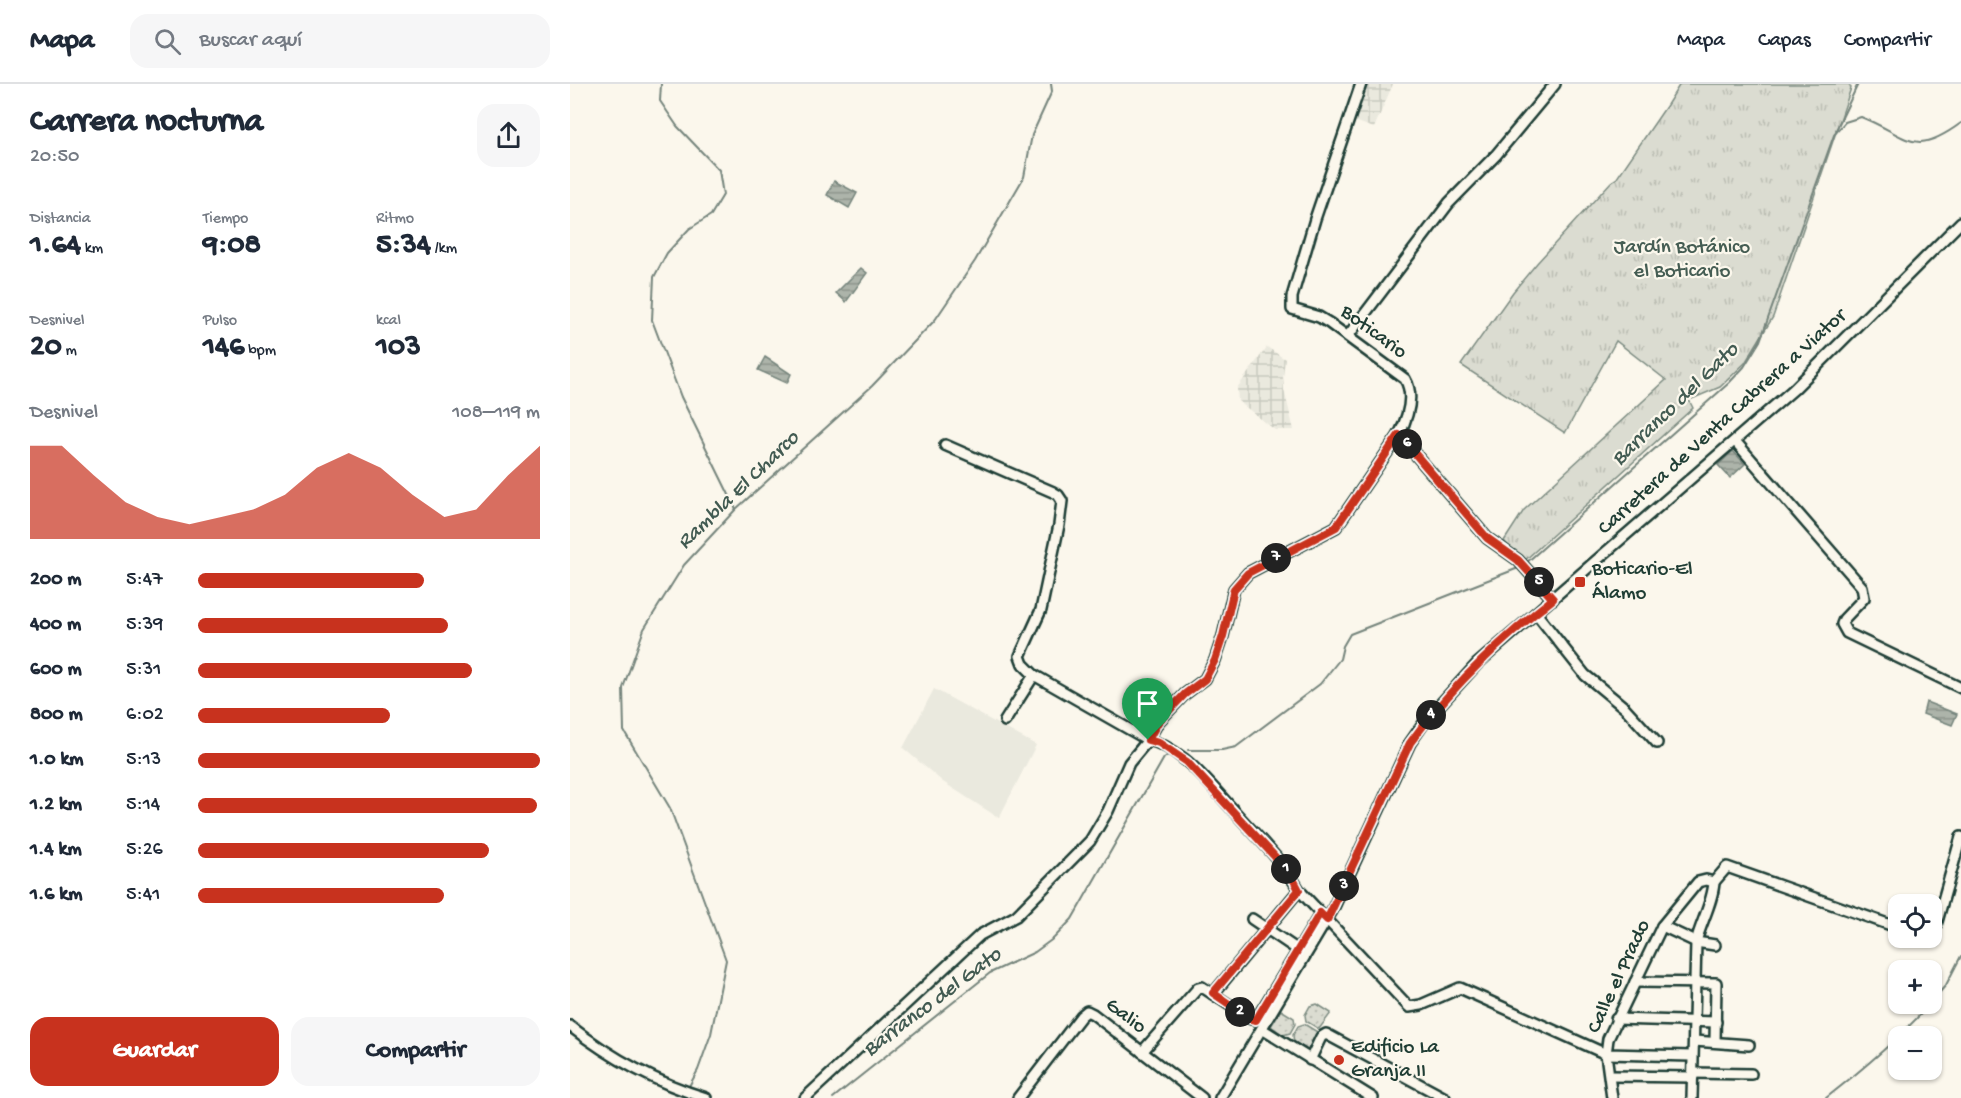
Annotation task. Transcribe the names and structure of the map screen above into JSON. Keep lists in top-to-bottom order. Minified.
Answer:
{"streets":{"street":["Boticario","Carretera de Venta Cabrera a Viator","Calle el Prado","Galio"]},"water":["Barranco del Gato","Rambla El Charco"],"parks":["Jardín Botánico el Boticario"],"places":{"transit":["Boticario-El Álamo"],"other":["Edificio La Granja II"]},"page":{"header":"Mapa","search":"Buscar aquí","nav":["Mapa","Capas","Compartir"],"heading":["Carrera nocturna","20:50"],"stats":[["Distancia","1.64 km"],["Tiempo","9:08"],["Ritmo","5:34 /km"],["Desnivel","20 m"],["Pulso","146 bpm"],["kcal","103"]],"chart":["Desnivel","108–119 m"],"pins":["6","7","5","4","1","3","2"],"list":[{"name":"200 m","note":"5:47"},{"name":"400 m","note":"5:39"},{"name":"600 m","note":"5:31"},{"name":"800 m","note":"6:02"},{"name":"1.0 km","note":"5:13"},{"name":"1.2 km","note":"5:14"},{"name":"1.4 km","note":"5:26"},{"name":"1.6 km","note":"5:41"}],"map_buttons":["+","−"],"buttons":["Guardar","Compartir"]}}
